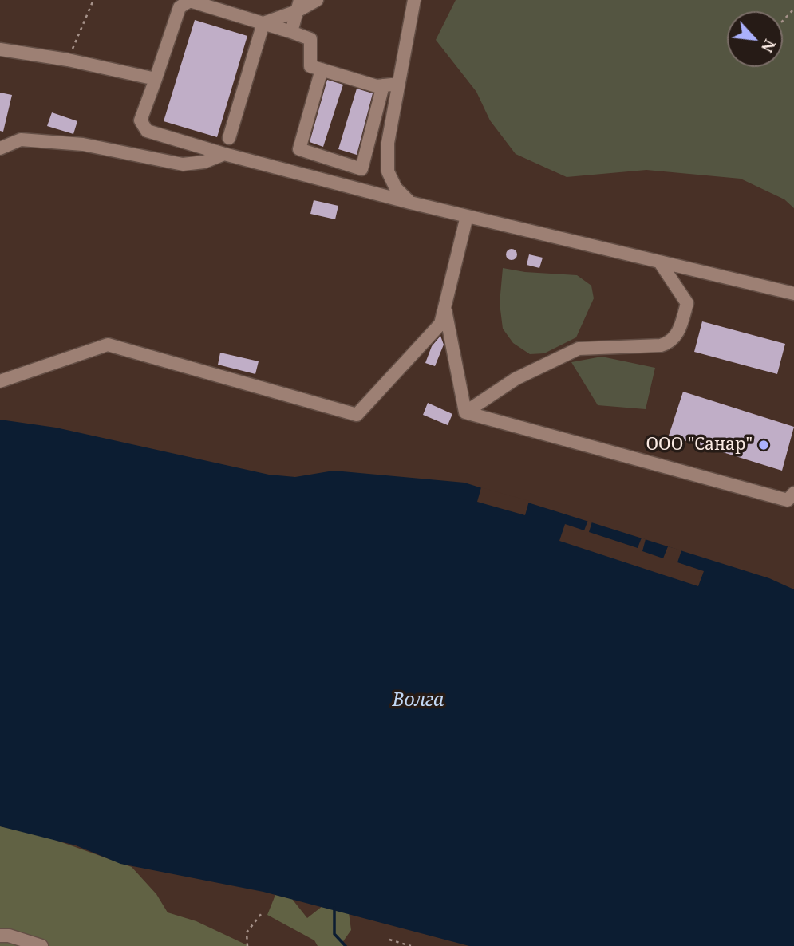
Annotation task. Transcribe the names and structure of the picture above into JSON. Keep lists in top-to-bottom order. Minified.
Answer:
{"water":["Волга"],"places":["ООО \"Санар\""],"north":"bottom right"}
